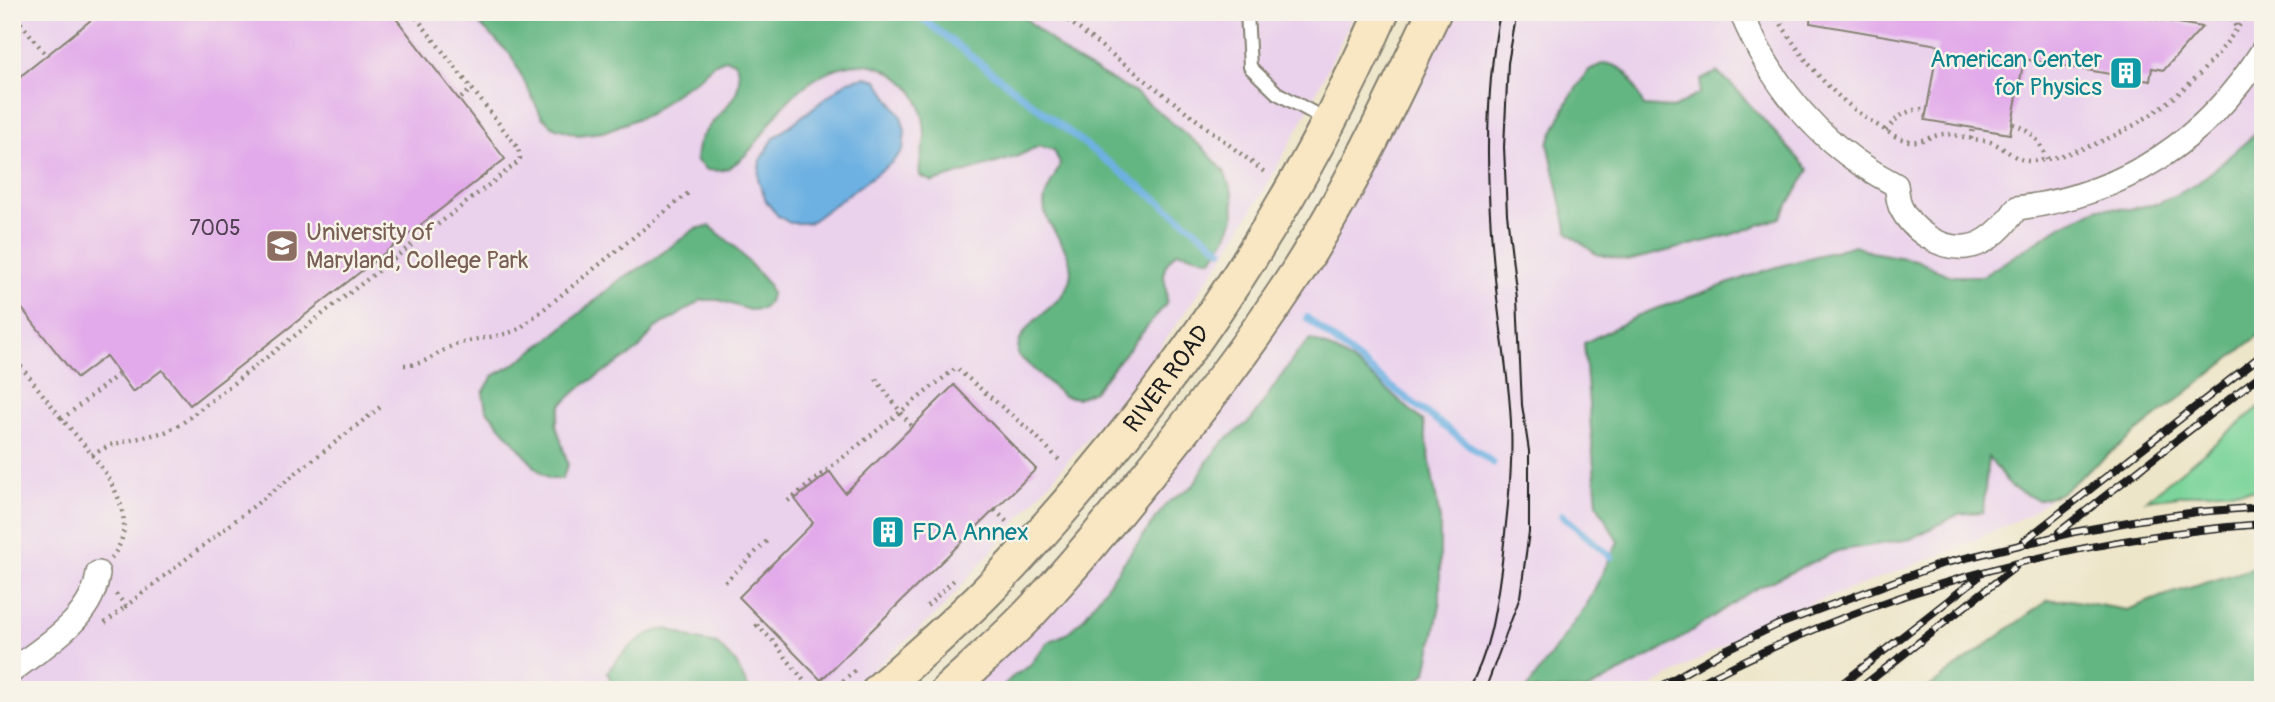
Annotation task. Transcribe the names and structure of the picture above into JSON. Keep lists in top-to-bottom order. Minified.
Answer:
{"streets":{"street":["RIVER ROAD"]},"places":{"building":["American Center for Physics","FDA Annex"],"school or university":["University of Maryland, College Park"]},"house_numbers":["7005"]}
